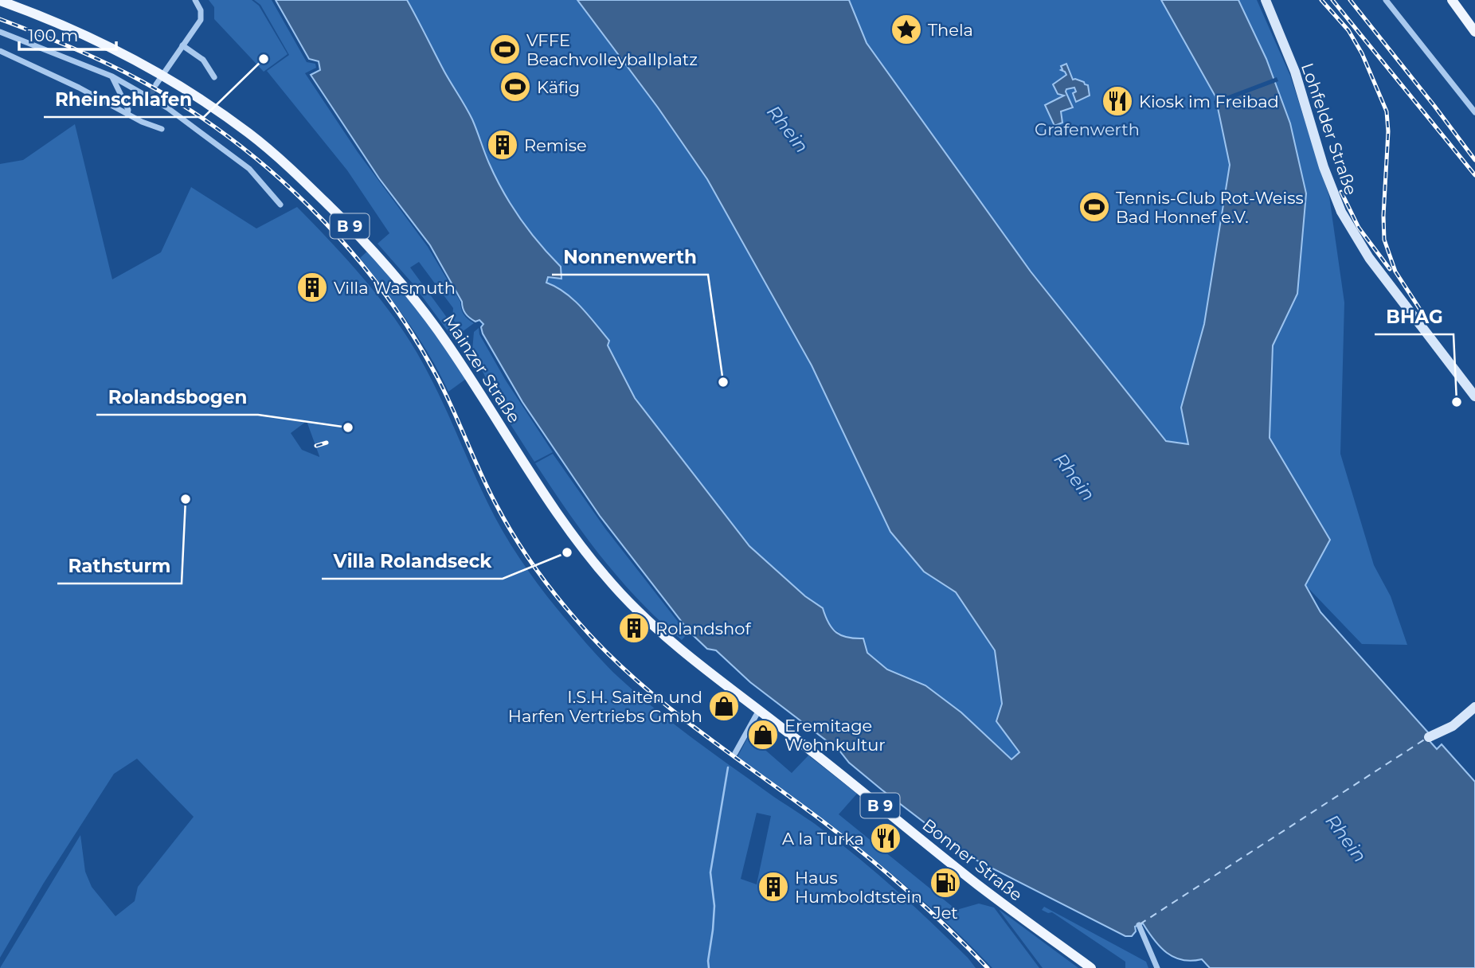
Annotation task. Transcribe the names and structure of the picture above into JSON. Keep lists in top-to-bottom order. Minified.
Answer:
{"streets":{"main road":["B 9","Mainzer Straße","Bonner Straße"],"street":["Lohfelder Straße"]},"crossings":[["Mainzer Straße","Bonner Straße"]],"water":["Rhein"],"parks":["Grafenwerth"],"places":{"place":["Thela"],"sports":["VFFE Beachvolleyballplatz","Käfig","Tennis-Club Rot-Weiss Bad Honnef e.V."],"other":["Rheinschlafen","Nonnenwerth","BHAG","Rolandsbogen","Rathsturm","Villa Rolandseck"],"restaurant":["Kiosk im Freibad","A la Turka"],"building":["Remise","Villa Wasmuth","Rolandshof","Haus Humboldtstein"],"shop":["I.S.H. Saiten und Harfen Vertriebs Gmbh","Eremitage Wohnkultur"],"fuel station":["Jet"]},"scale_bar":"100 m"}
